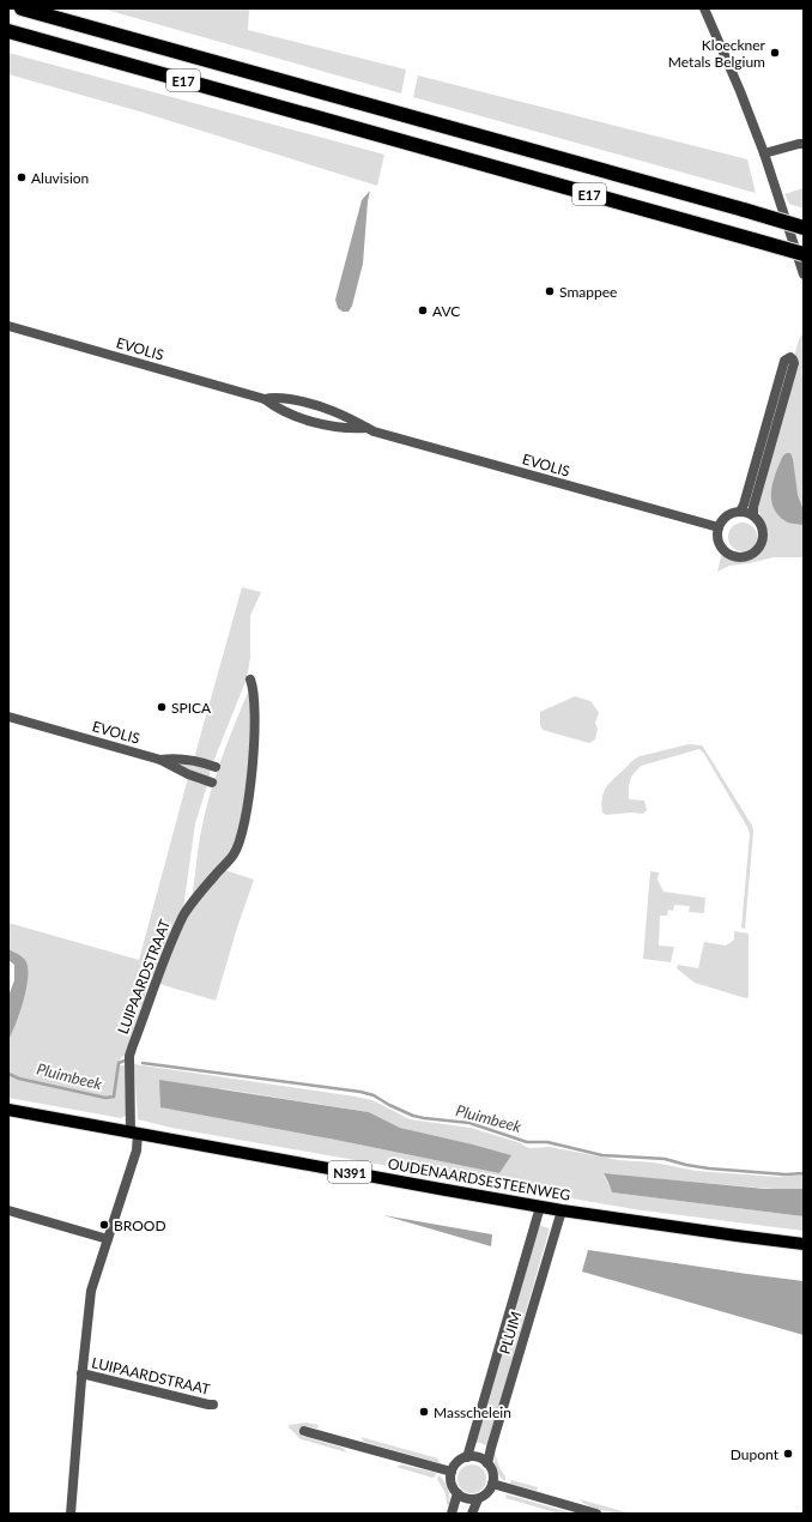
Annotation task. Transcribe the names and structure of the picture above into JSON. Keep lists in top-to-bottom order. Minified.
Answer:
{"streets":{"highway":["E17"],"main road":["N391","OUDENAARDSESTEENWEG"],"street":["EVOLIS","LUIPAARDSTRAAT","PLUIM"]},"crossings":[["LUIPAARDSTRAAT","OUDENAARDSESTEENWEG"],["OUDENAARDSESTEENWEG","PLUIM"]],"water":["Pluimbeek"],"places":["Kloeckner Metals Belgium","Aluvision","Smappee","AVC","SPICA","BROOD","Masschelein","Dupont"]}
